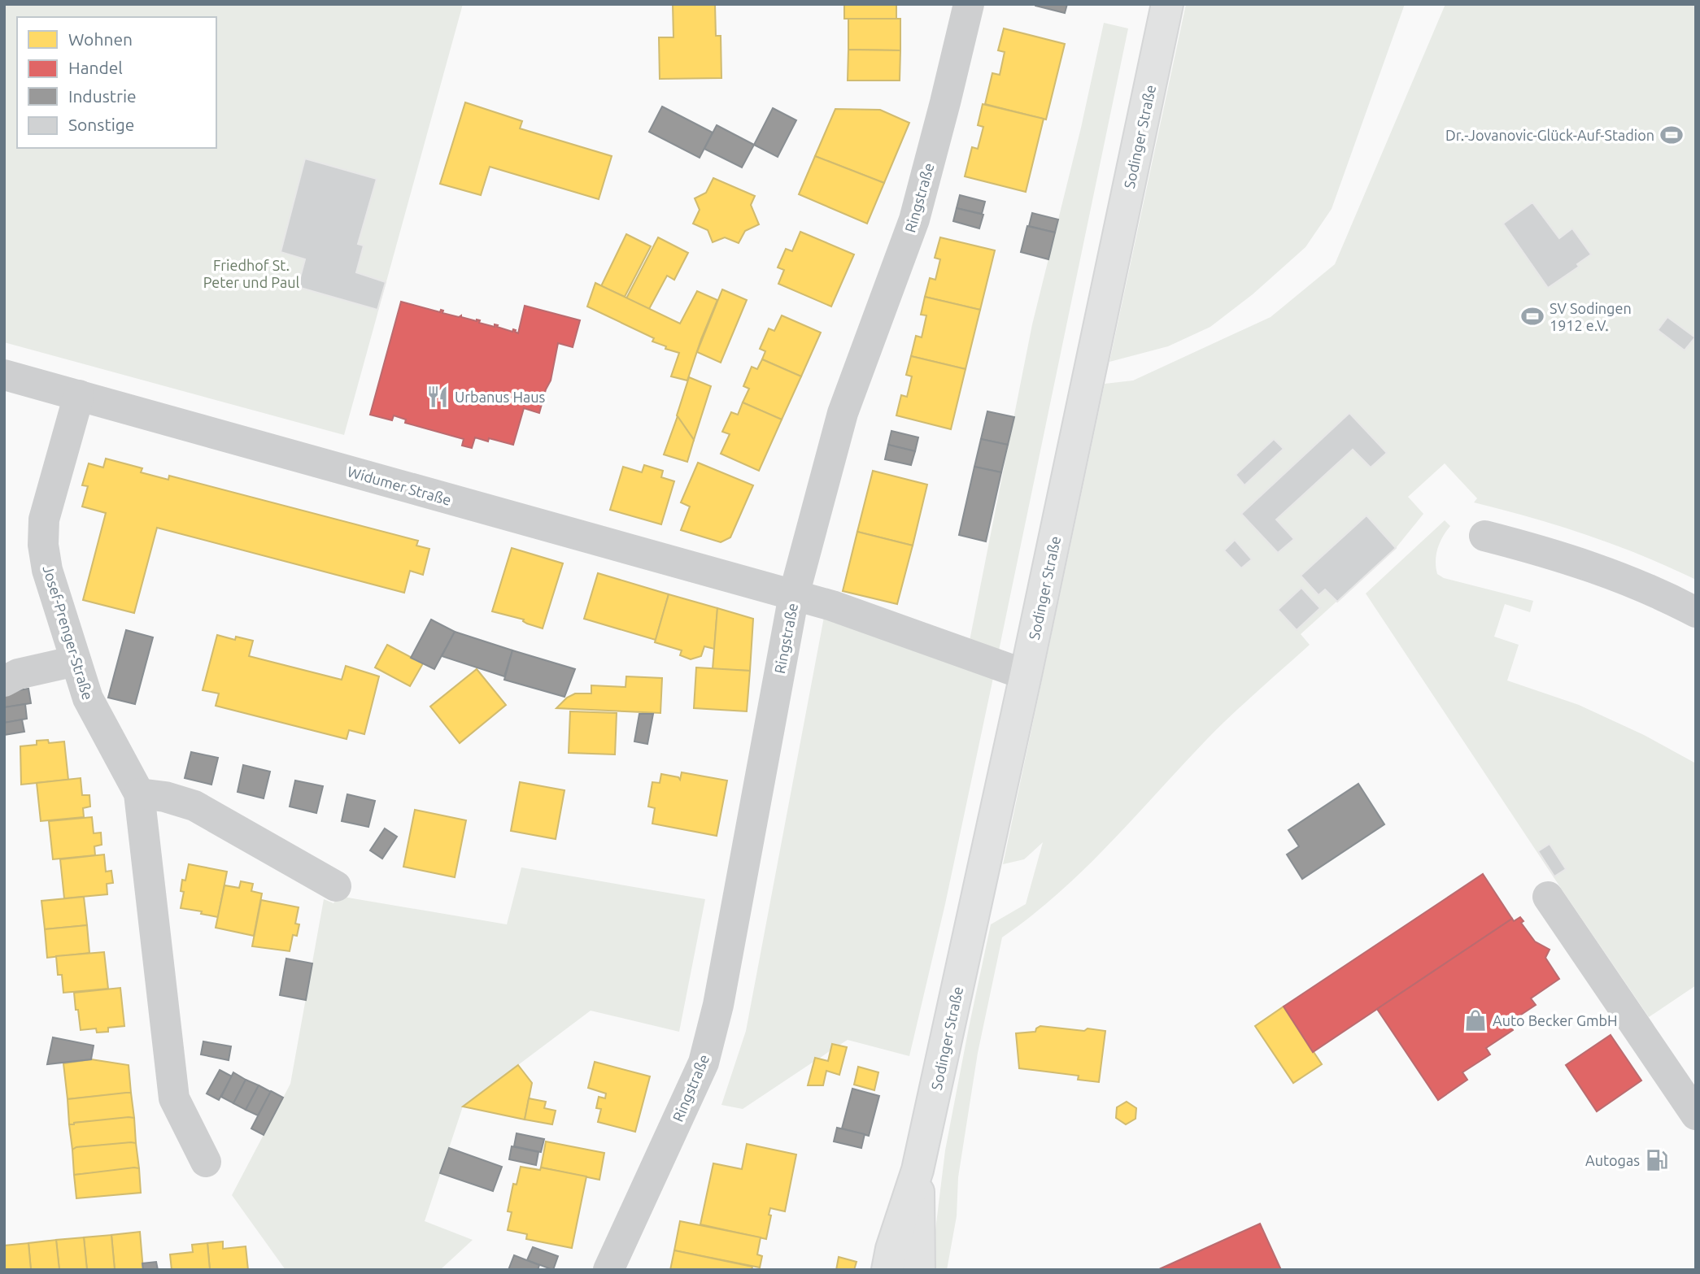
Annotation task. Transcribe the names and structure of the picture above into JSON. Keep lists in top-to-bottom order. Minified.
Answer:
{"streets":{"main road":["Sodinger Straße"],"street":["Ringstraße","Widumer Straße","Josef-Prenger-Straße"]},"crossings":[["Sodinger Straße","Widumer Straße"],["Ringstraße","Widumer Straße"],["Widumer Straße","Josef-Prenger-Straße"]],"parks":["Friedhof St. Peter und Paul"],"places":{"sports":["Dr.-Jovanovic-Glück-Auf-Stadion","SV Sodingen 1912 e.V."],"restaurant":["Urbanus Haus"],"shop":["Auto Becker GmbH"],"fuel station":["Autogas"]},"legend":["Wohnen","Handel","Industrie","Sonstige"]}
